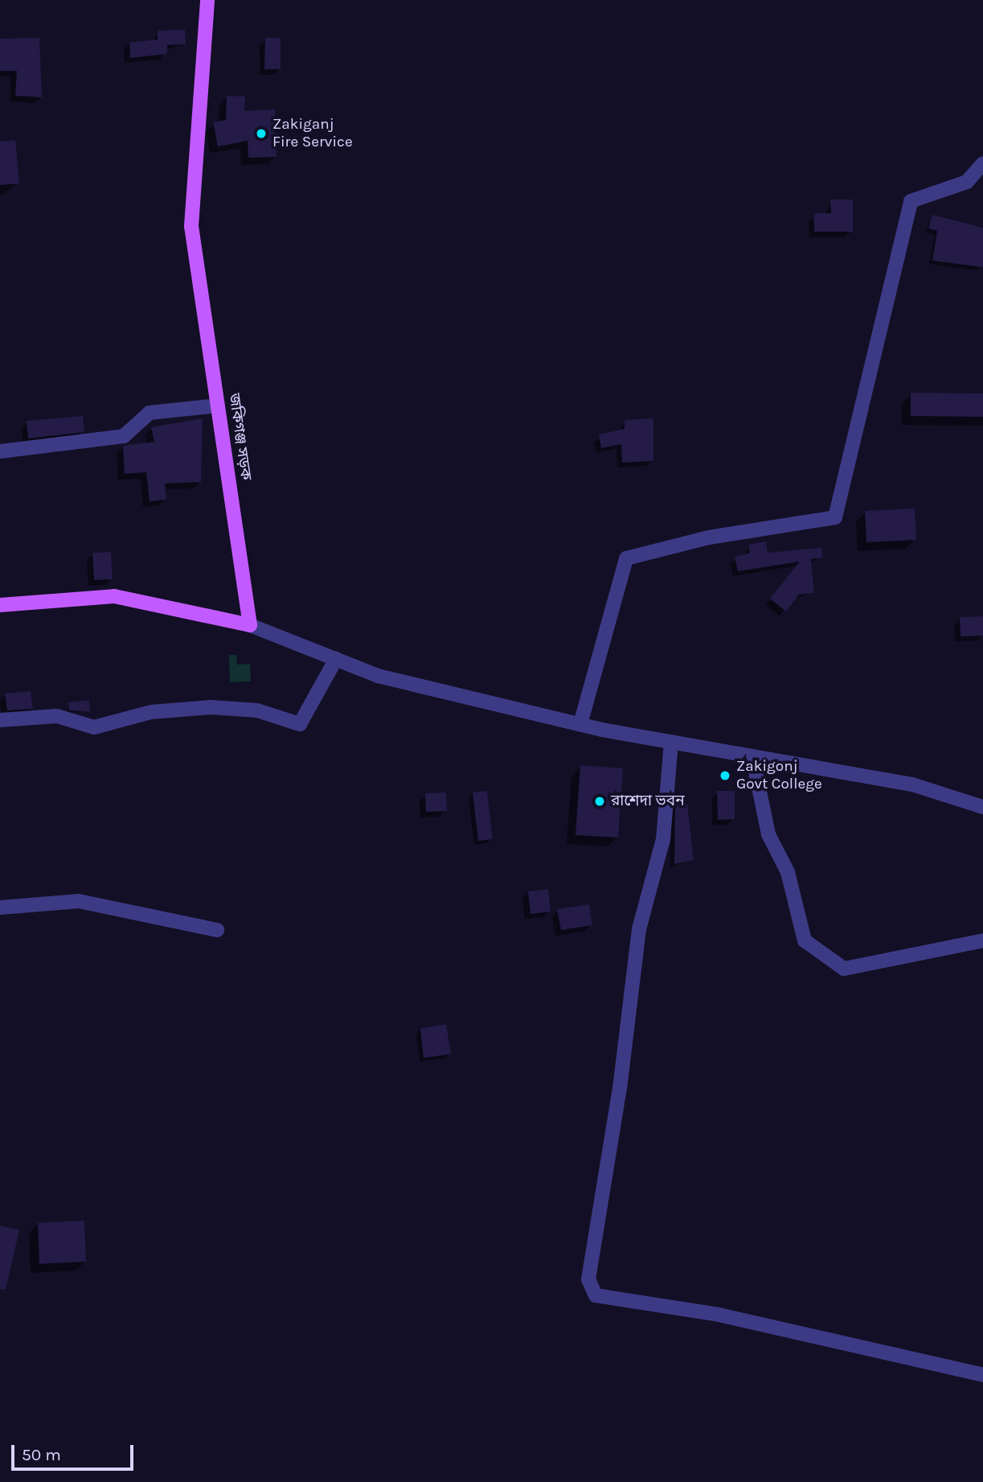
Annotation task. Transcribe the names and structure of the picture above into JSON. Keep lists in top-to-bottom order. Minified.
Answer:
{"streets":{"main road":["জকিগঞ্জ সড়ক"]},"places":["Zakiganj Fire Service","Zakigonj Govt College","রাশেদা ভবন"],"scale_bar":"50 m"}
